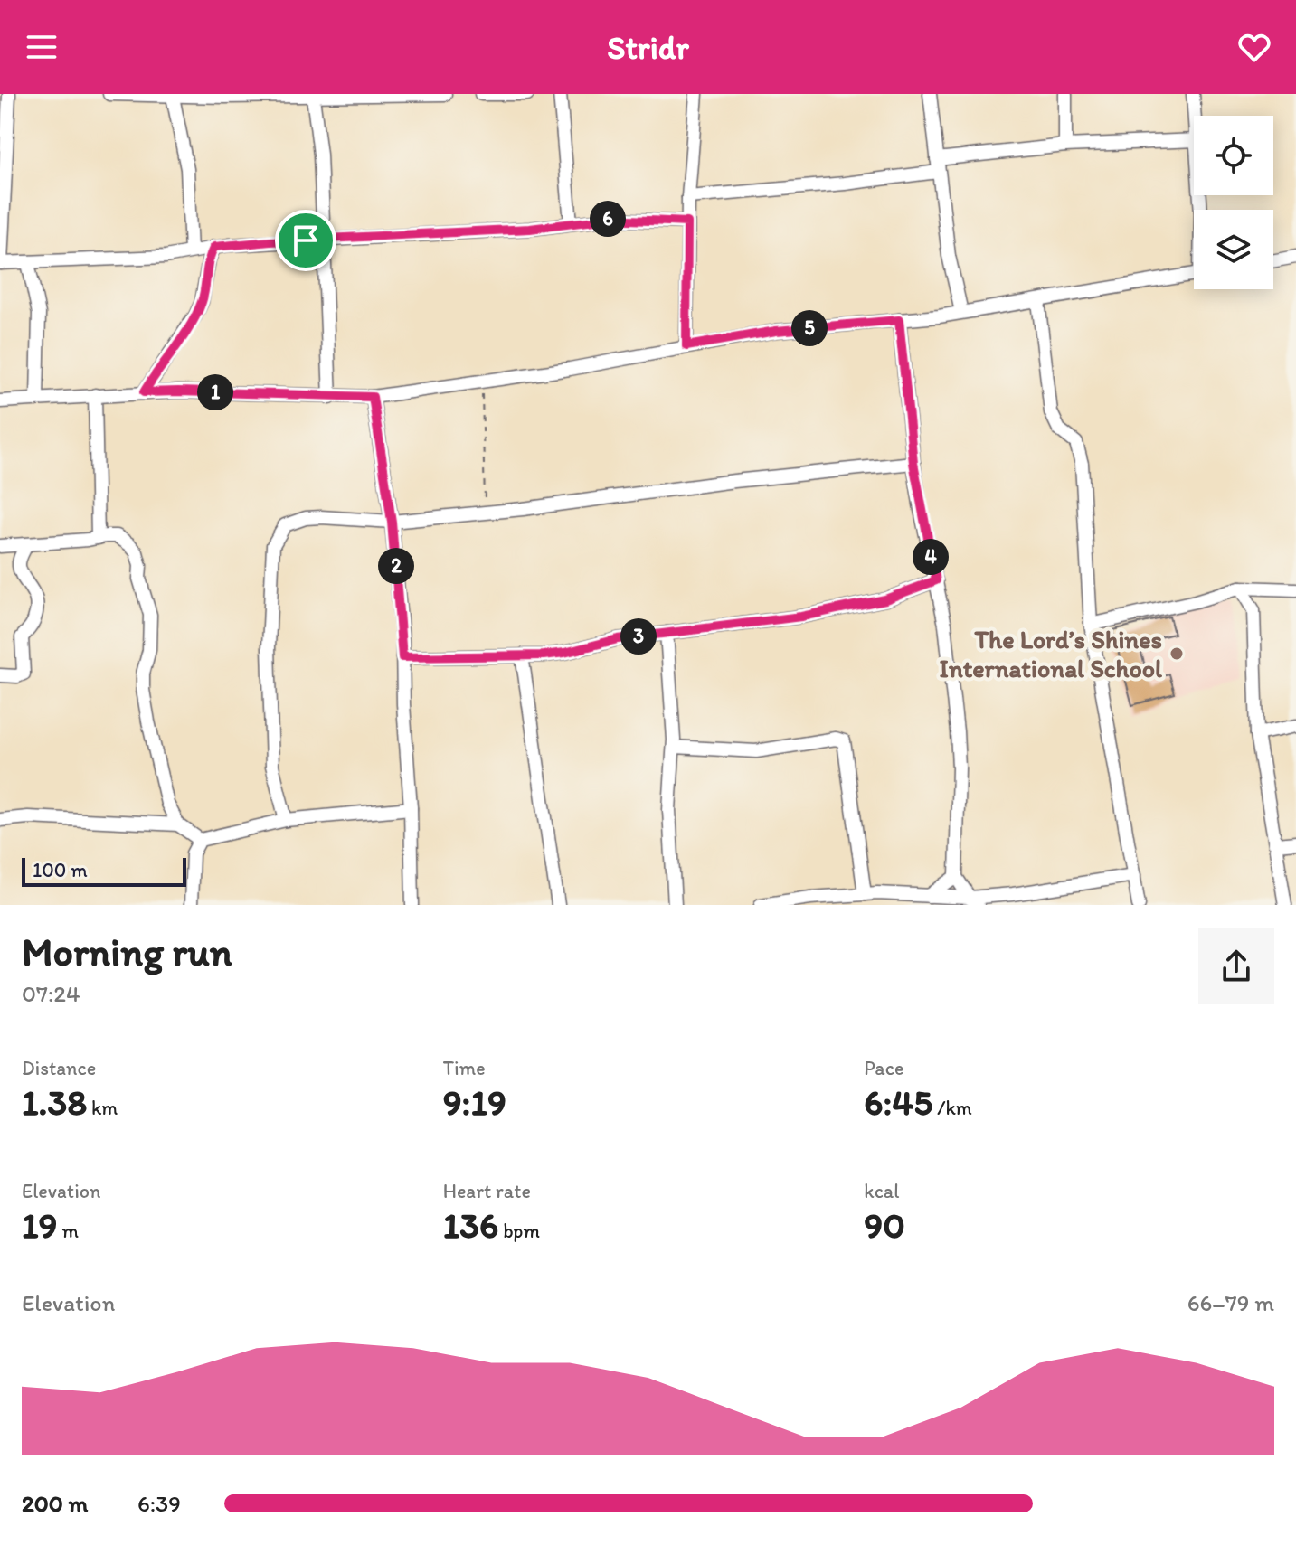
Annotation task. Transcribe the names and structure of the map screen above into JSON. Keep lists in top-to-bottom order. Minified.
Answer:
{"places":["The Lord’s Shines International School"],"scale_bar":"100 m","page":{"header":"Stridr","pins":["6","5","1","4","2","3"],"scale":"100 m","heading":["Morning run","07:24"],"stats":[["Distance","1.38 km"],["Time","9:19"],["Pace","6:45 /km"],["Elevation","19 m"],["Heart rate","136 bpm"],["kcal","90"]],"chart":["Elevation","66–79 m"],"list":[{"name":"200 m","note":"6:39"}]}}
